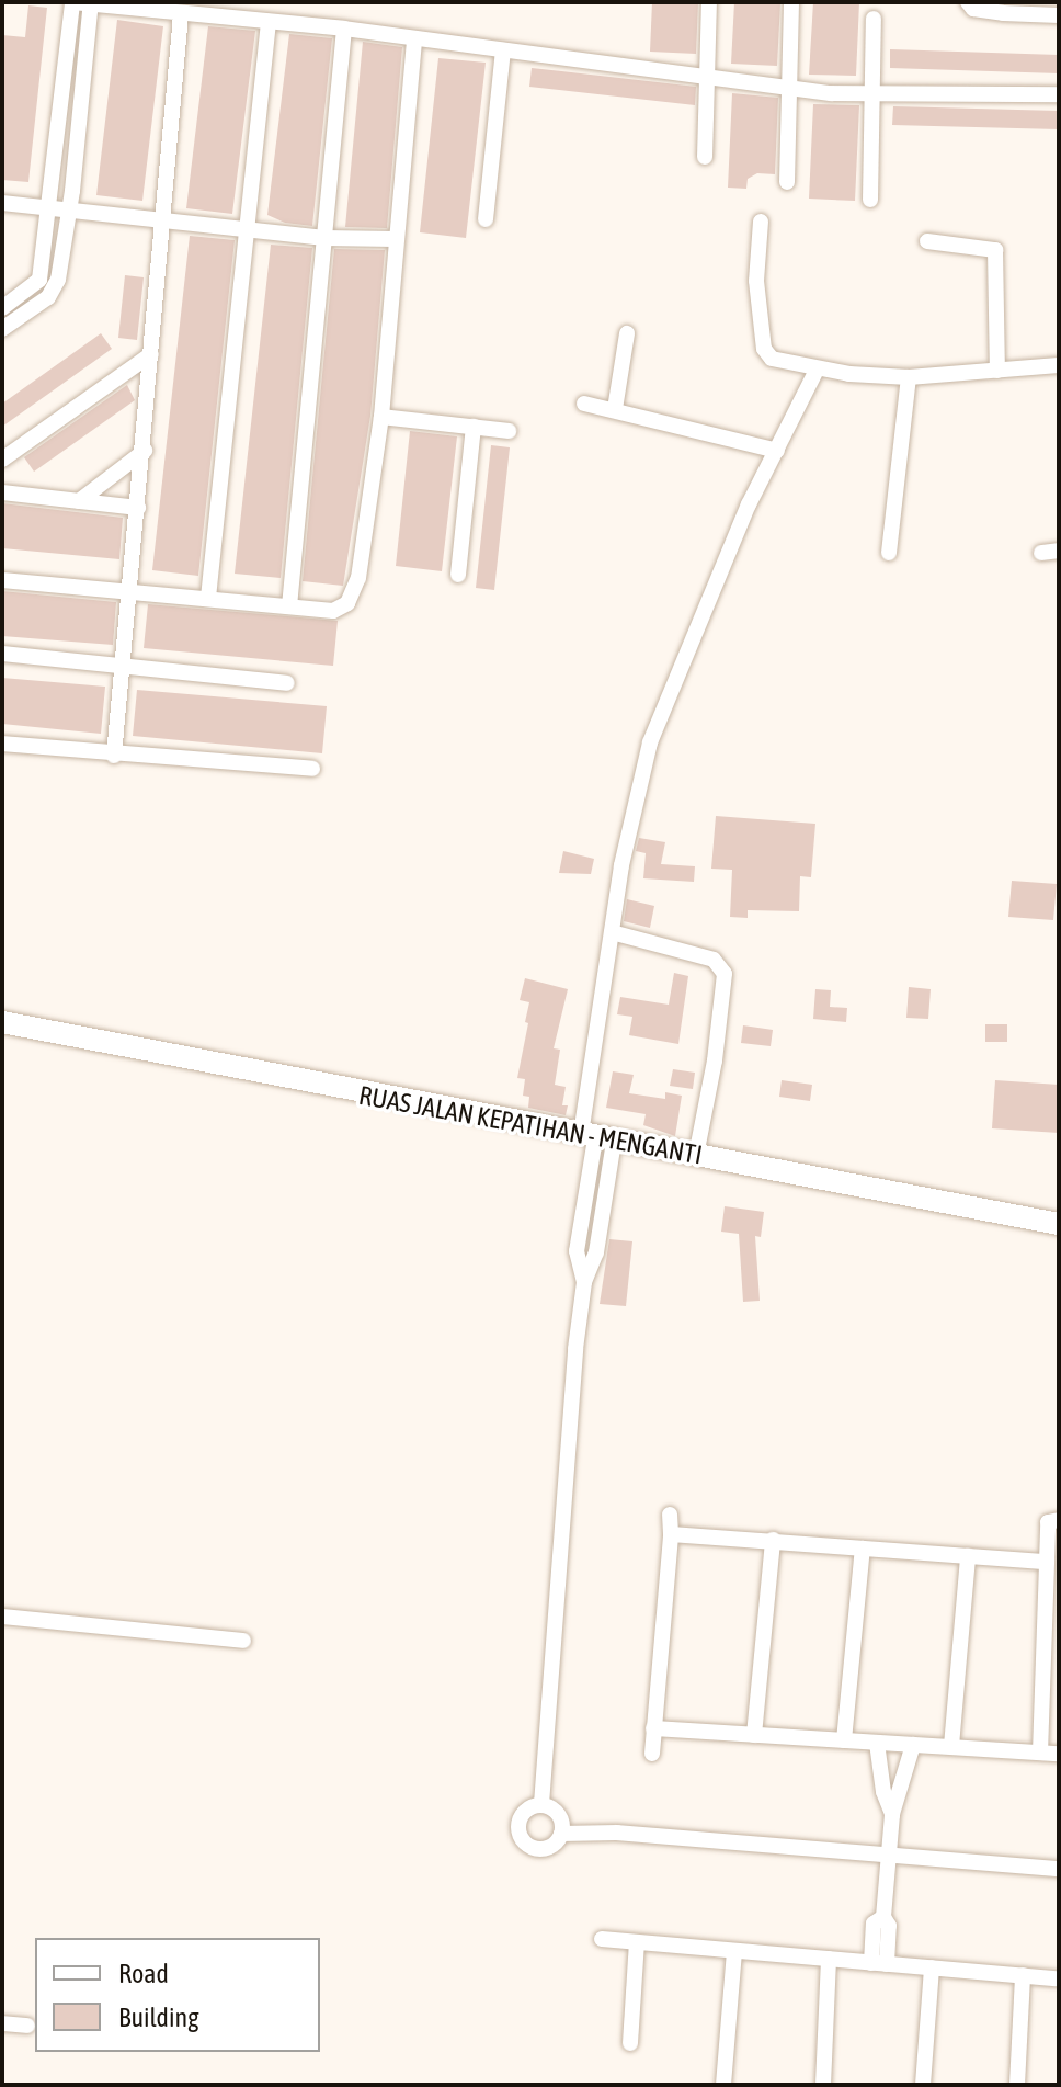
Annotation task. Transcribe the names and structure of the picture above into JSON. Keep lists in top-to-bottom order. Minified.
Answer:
{"streets":{"main road":["RUAS JALAN KEPATIHAN - MENGANTI"]},"legend":["Road","Building"]}
